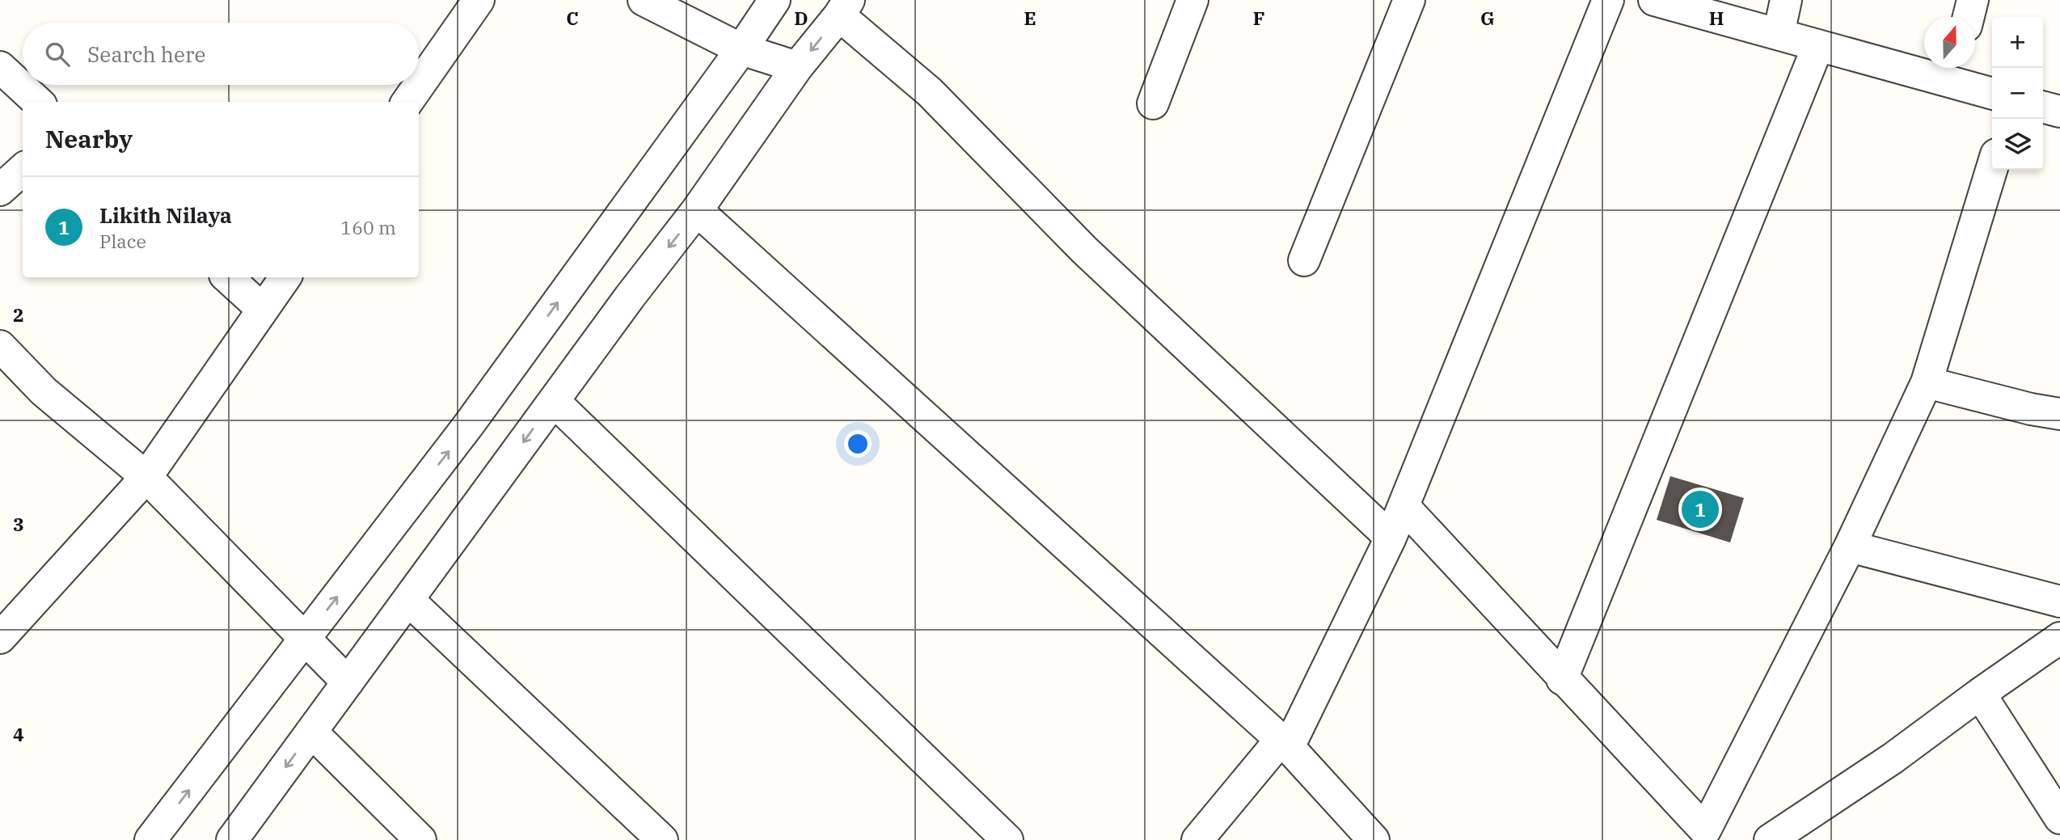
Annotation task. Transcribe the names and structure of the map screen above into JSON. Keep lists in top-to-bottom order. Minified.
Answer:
{"north":"top","page":{"map_buttons":["+","−"],"search":"Search here","heading":"Nearby","list":[{"mark":"1","name":"Likith Nilaya","note":"Place","value":"160 m"}],"pins":"1"},"grid":{"columns":["C","D","E","F","G","H"],"rows":["2","3","4"]}}
